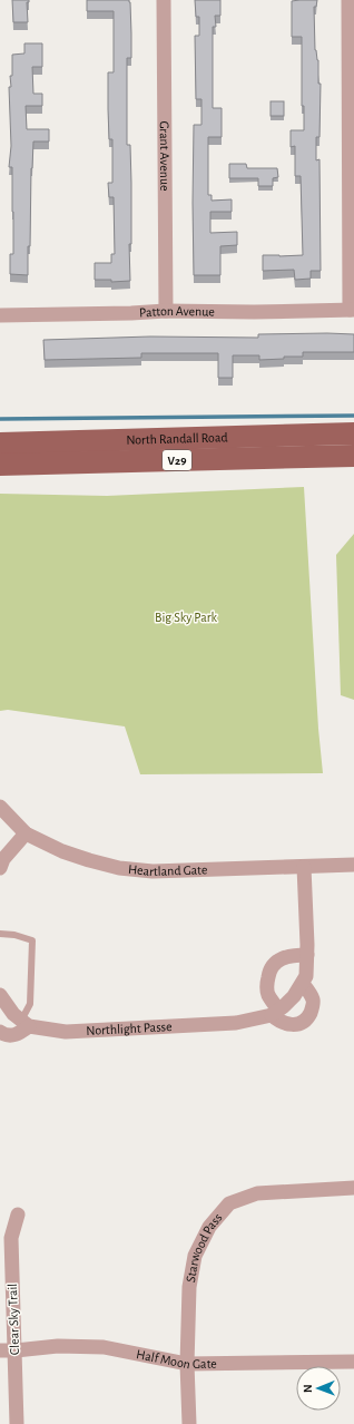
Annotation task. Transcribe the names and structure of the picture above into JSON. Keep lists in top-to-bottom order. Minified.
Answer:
{"streets":{"main road":["North Randall Road","V29"],"street":["Grant Avenue","Patton Avenue","Heartland Gate","Northlight Passe","Starwood Pass","Clear Sky Trail","Half Moon Gate"]},"crossings":[["Grant Avenue","Patton Avenue"],["Heartland Gate","Northlight Passe"],["Starwood Pass","Half Moon Gate"],["Clear Sky Trail","Half Moon Gate"]],"parks":["Big Sky Park"],"north":"left"}
